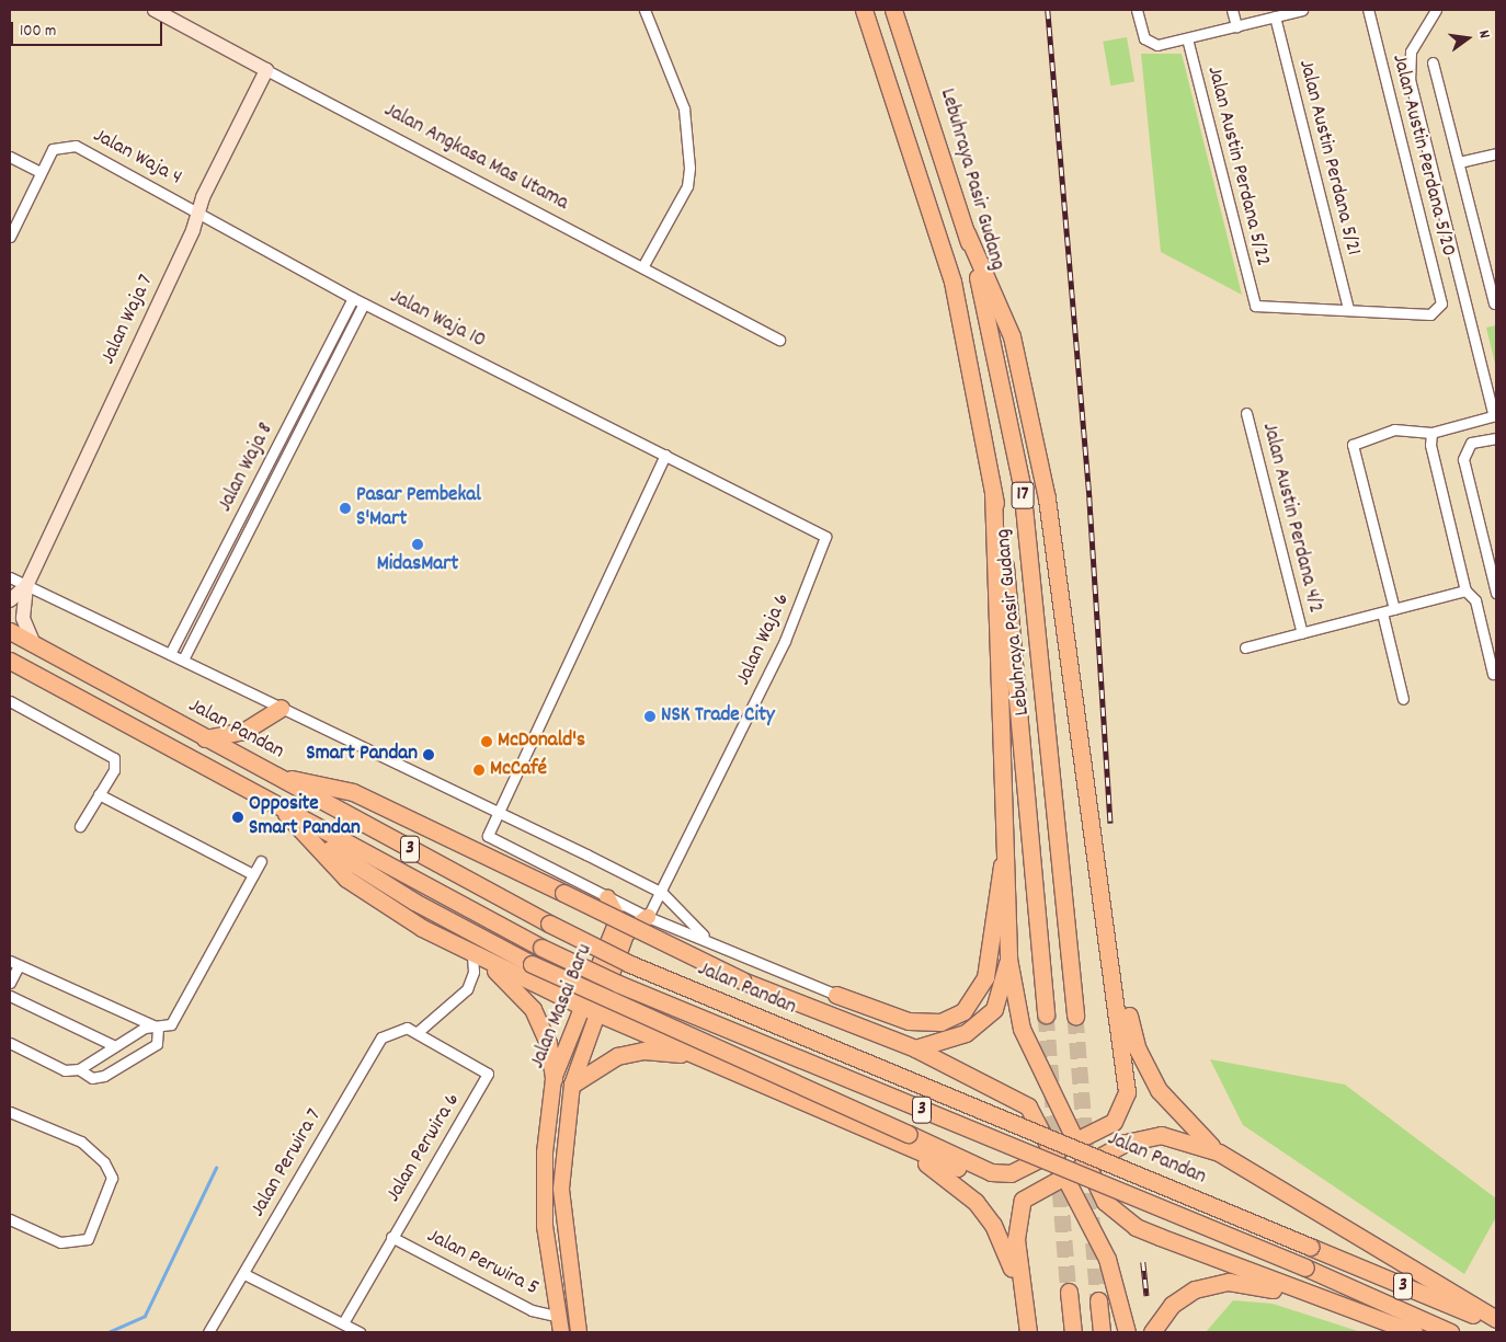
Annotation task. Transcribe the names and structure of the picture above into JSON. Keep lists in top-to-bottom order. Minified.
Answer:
{"streets":{"highway":["Lebuhraya Pasir Gudang","17","Jalan Pandan","3"],"main road":["Jalan Masai Baru"],"street":["Jalan Austin Perdana 5/20","Jalan Waja 4","Jalan Angkasa Mas Utama","Jalan Austin Perdana 5/21","Jalan Austin Perdana 5/22","Jalan Waja 7","Jalan Waja 10","Jalan Waja 8","Jalan Austin Perdana 4/2","Jalan Waja 6","Jalan Perwira 6","Jalan Perwira 7","Jalan Perwira 5"]},"crossings":[["Jalan Austin Perdana 5/20","Jalan Austin Perdana 5/21"],["Jalan Austin Perdana 5/20","Jalan Austin Perdana 5/22"],["Jalan Waja 4","Jalan Waja 7"],["Jalan Waja 4","Jalan Waja 10"],["Jalan Angkasa Mas Utama","Jalan Waja 7"],["Jalan Austin Perdana 5/21","Jalan Austin Perdana 5/22"],["Jalan Waja 7","Jalan Waja 10"],["Jalan Waja 7","Jalan Pandan"],["Jalan Waja 10","Jalan Waja 8"],["Jalan Waja 10","Jalan Waja 6"],["Jalan Waja 6","Jalan Masai Baru"],["Jalan Masai Baru","Jalan Perwira 5"],["Jalan Perwira 6","Jalan Perwira 7"],["Jalan Perwira 6","Jalan Perwira 5"]],"places":["Pasar Pembekal S'Mart","MidasMart","NSK Trade City","McDonald's","Smart Pandan","McCafé","Opposite Smart Pandan"],"scale_bar":"100 m","north":"right"}
